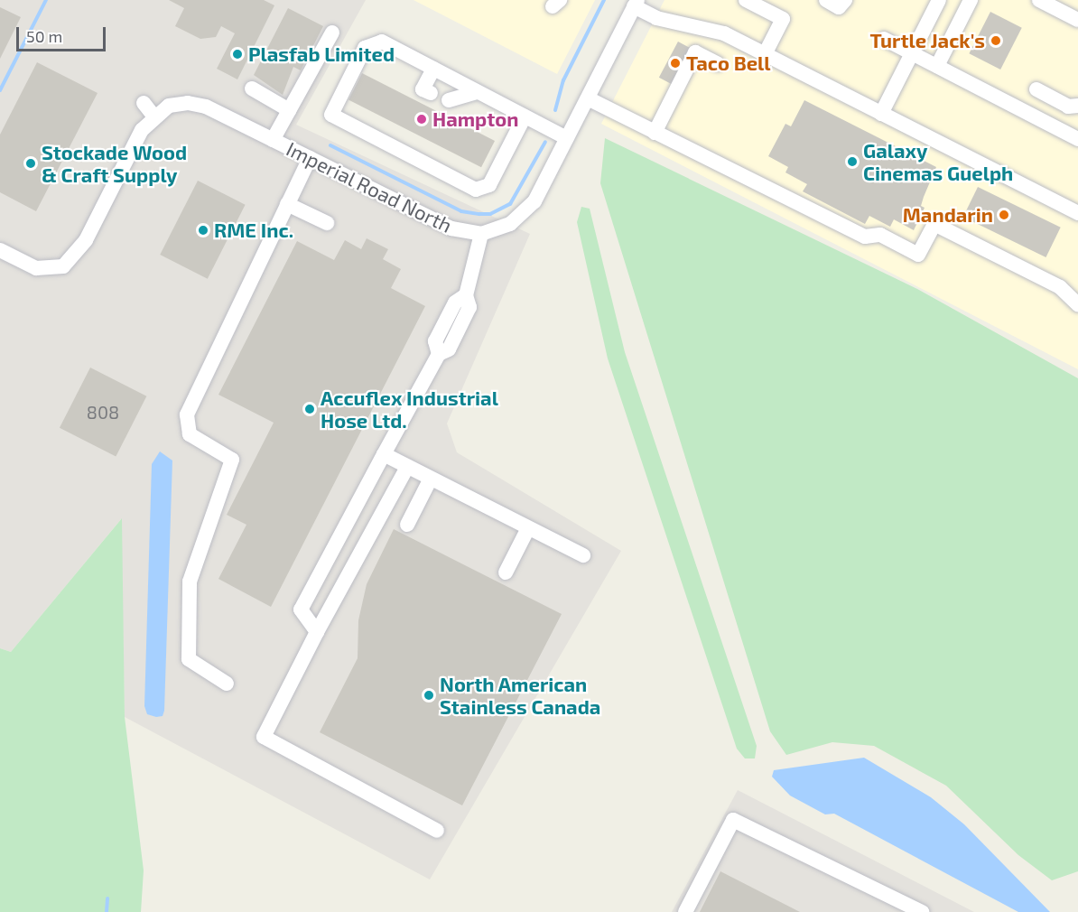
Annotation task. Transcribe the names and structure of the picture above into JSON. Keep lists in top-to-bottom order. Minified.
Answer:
{"streets":{"street":["Imperial Road North"]},"places":["Turtle Jack's","Plasfab Limited","Taco Bell","Hampton","Galaxy Cinemas Guelph","Stockade Wood & Craft Supply","Mandarin","RME Inc.","Accuflex Industrial Hose Ltd.","North American Stainless Canada"],"house_numbers":["808"],"scale_bar":"50 m"}
